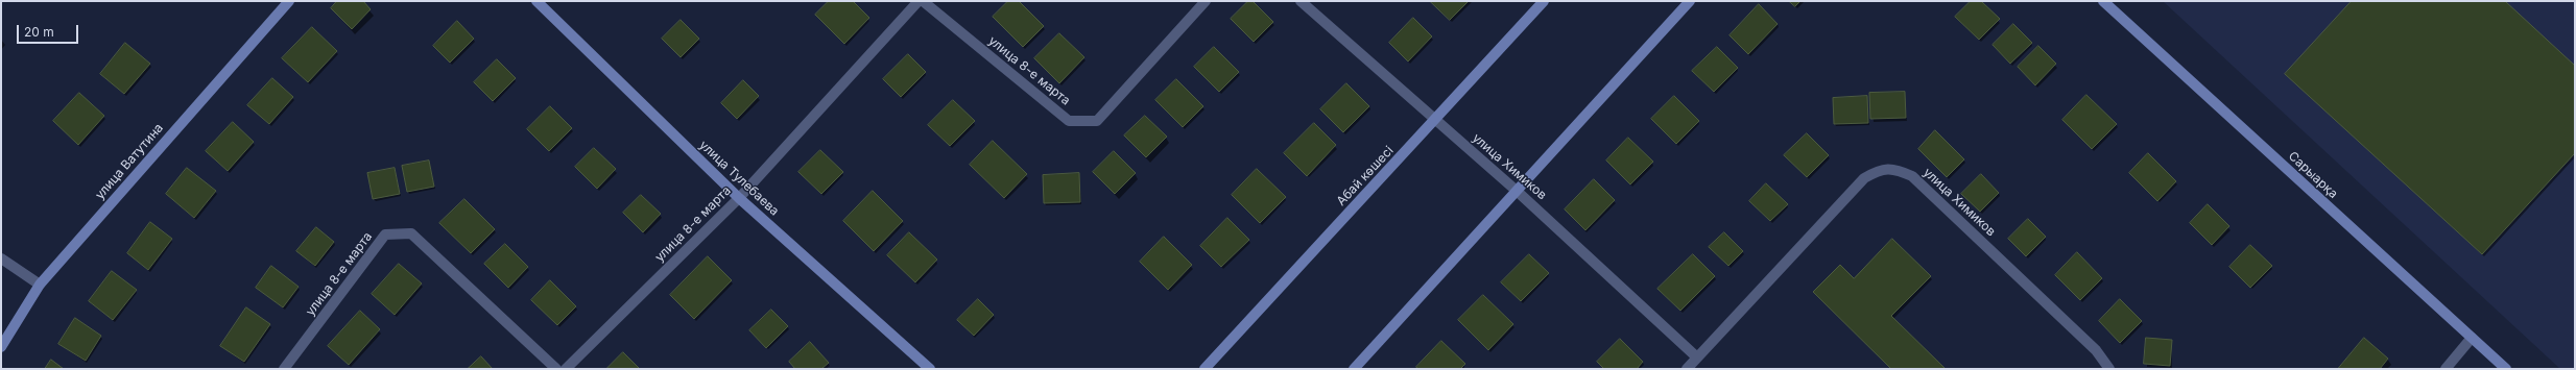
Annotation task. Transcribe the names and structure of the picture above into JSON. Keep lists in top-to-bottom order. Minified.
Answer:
{"streets":{"street":["улица 8-е марта","улица Ватутина","улица Химиков","Сарыарқа","Абай көшесі","улица Тулебаева"]},"crossings":[["улица 8-е марта","улица Тулебаева"],["улица Химиков","Абай көшесі"]],"scale_bar":"20 m"}
